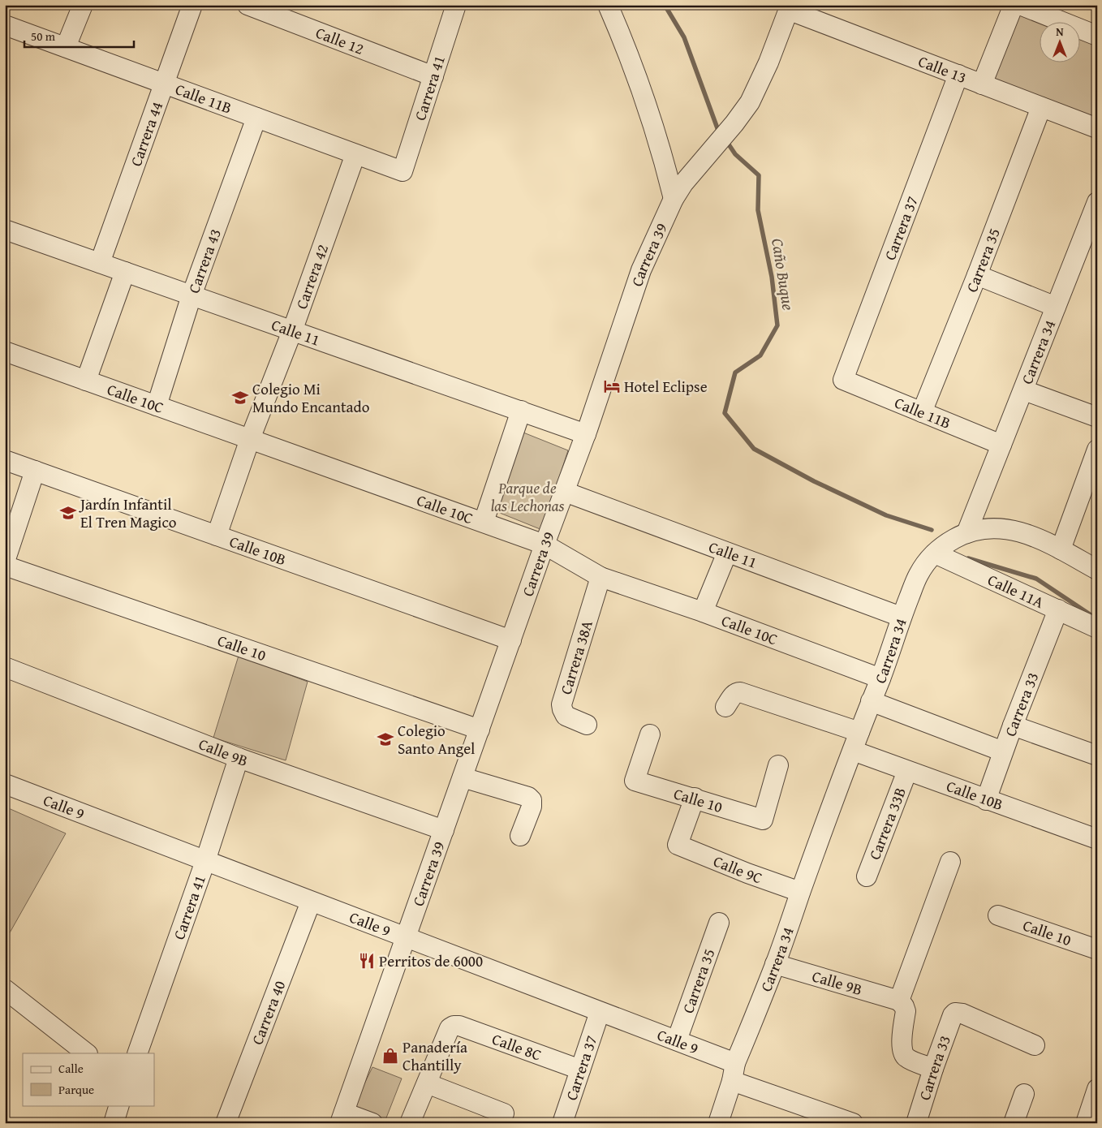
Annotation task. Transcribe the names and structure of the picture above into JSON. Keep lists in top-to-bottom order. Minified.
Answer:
{"streets":{"street":["Calle 12","Calle 13","Carrera 41","Calle 11B","Carrera 44","Carrera 37","Carrera 39","Carrera 35","Carrera 43","Carrera 42","Calle 11","Carrera 34","Calle 10C","Calle 10B","Calle 11A","Calle 10","Carrera 38A","Carrera 33","Calle 9B","Calle 9","Carrera 33B","Calle 9C","Carrera 40","Calle 8C"]},"crossings":[["Calle 12","Carrera 41"],["Calle 13","Carrera 37"],["Calle 13","Carrera 39"],["Calle 13","Carrera 35"],["Carrera 41","Calle 11B"],["Carrera 41","Calle 9B"],["Carrera 41","Calle 9"],["Calle 11B","Carrera 44"],["Calle 11B","Carrera 37"],["Calle 11B","Carrera 35"],["Calle 11B","Carrera 43"],["Calle 11B","Carrera 42"],["Calle 11B","Carrera 34"],["Carrera 44","Calle 11"],["Carrera 37","Calle 9"],["Carrera 37","Calle 8C"],["Carrera 39","Calle 11"],["Carrera 39","Calle 10C"],["Carrera 39","Calle 10B"],["Carrera 39","Calle 10"],["Carrera 39","Calle 9B"],["Carrera 39","Calle 9"],["Carrera 35","Calle 9"],["Carrera 43","Calle 11"],["Carrera 43","Calle 10C"],["Carrera 42","Calle 11"],["Carrera 42","Calle 10C"],["Carrera 42","Calle 10B"],["Calle 11","Carrera 34"],["Carrera 34","Calle 10C"],["Carrera 34","Calle 10B"],["Carrera 34","Calle 11A"],["Carrera 34","Calle 9B"],["Carrera 34","Calle 9"],["Carrera 34","Calle 9C"],["Calle 10C","Carrera 38A"],["Calle 10B","Carrera 33"],["Calle 10B","Carrera 33B"],["Calle 11A","Carrera 33"],["Calle 10","Calle 9C"],["Calle 9","Carrera 40"]],"water":["Caño Buque"],"parks":["Parque de las Lechonas"],"places":{"hotel":["Hotel Eclipse"],"school or university":["Colegio Mi Mundo Encantado","Jardín Infantil El Tren Magico","Colegio Santo Angel"],"restaurant":["Perritos de 6000"],"shop":["Panadería Chantilly"]},"legend":["Calle","Parque"],"scale_bar":"50 m","north":"top"}
